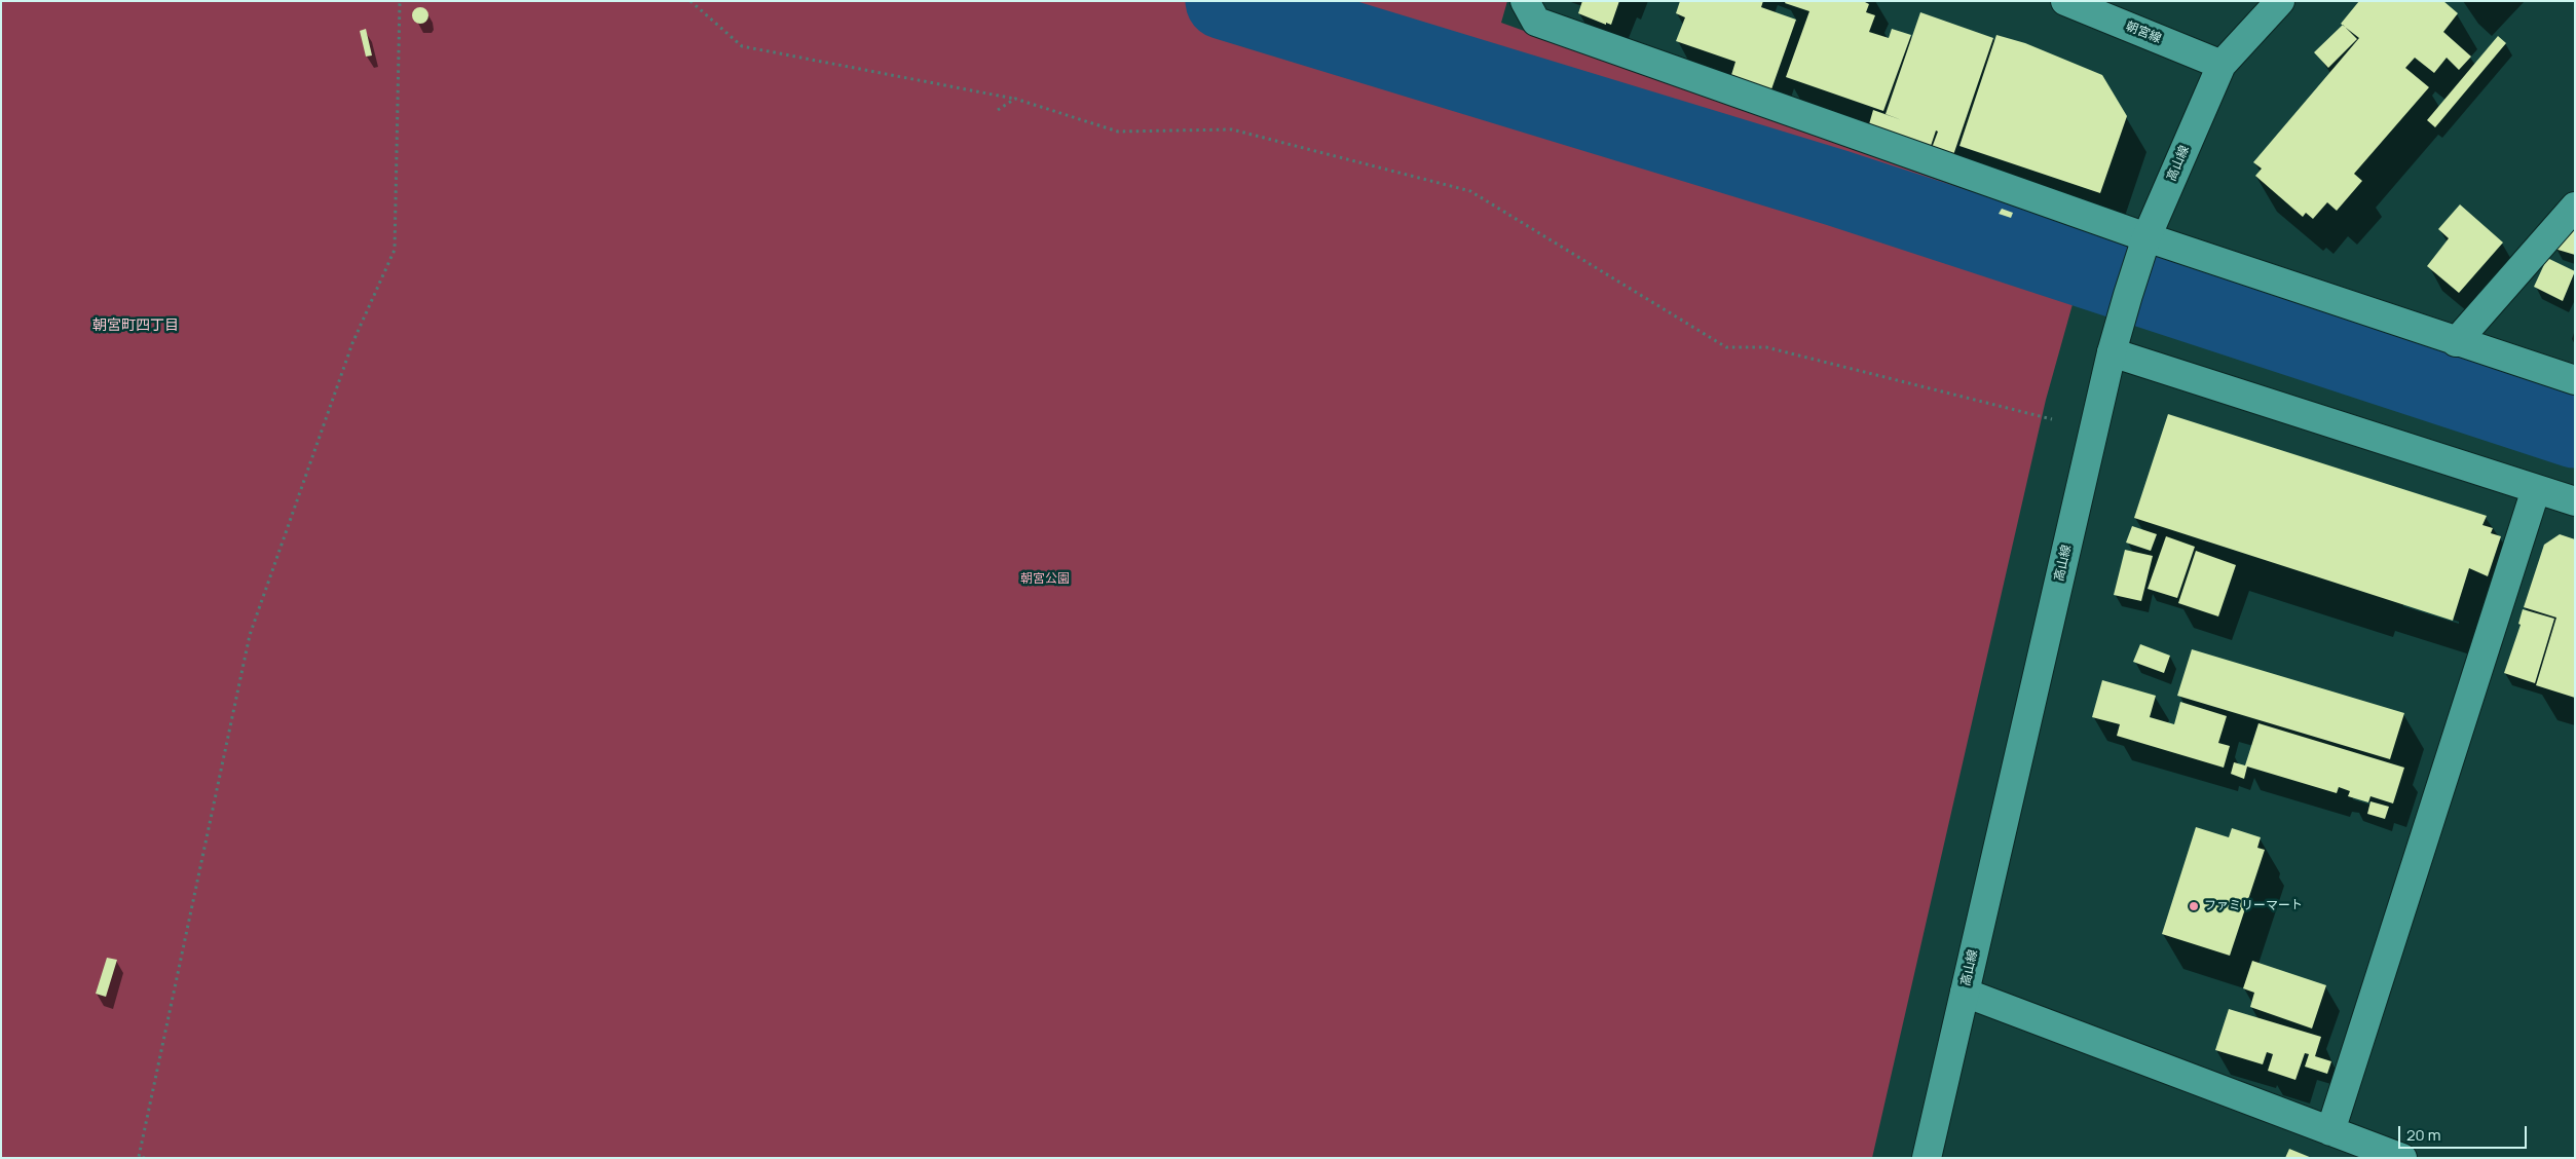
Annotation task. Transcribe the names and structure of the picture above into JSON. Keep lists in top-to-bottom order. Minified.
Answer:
{"streets":{"street":["朝宮線","高山線"]},"crossings":[["朝宮線","高山線"]],"districts":["朝宮町四丁目"],"parks":["朝宮公園"],"places":["ファミリーマート"],"scale_bar":"20 m"}
